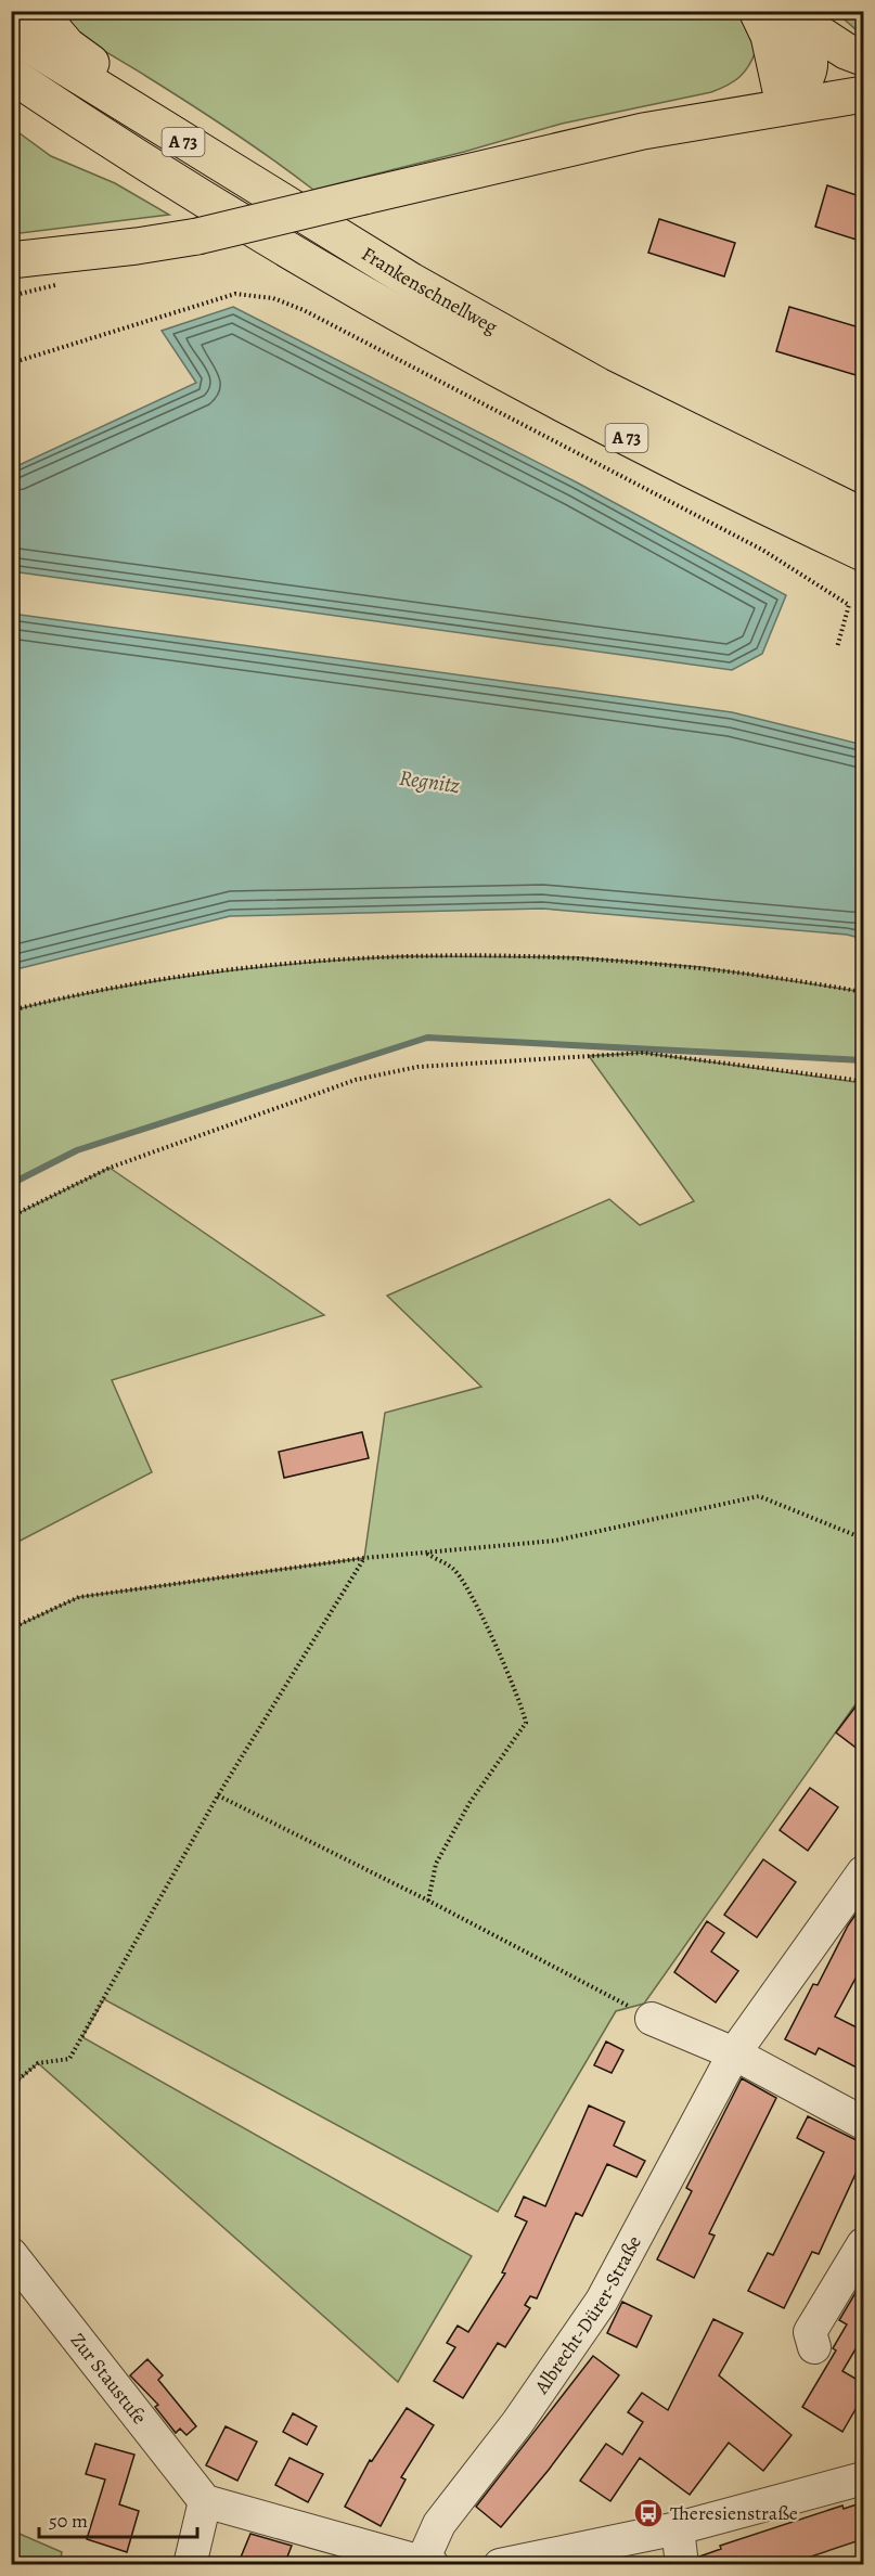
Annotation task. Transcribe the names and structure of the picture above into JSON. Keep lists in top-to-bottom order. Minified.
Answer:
{"streets":{"main road":["A 73","Frankenschnellweg"],"street":["Albrecht-Dürer-Straße","Zur Staustufe"]},"water":["Regnitz"],"places":{"bus stop":["Theresienstraße"]},"scale_bar":"50 m"}
